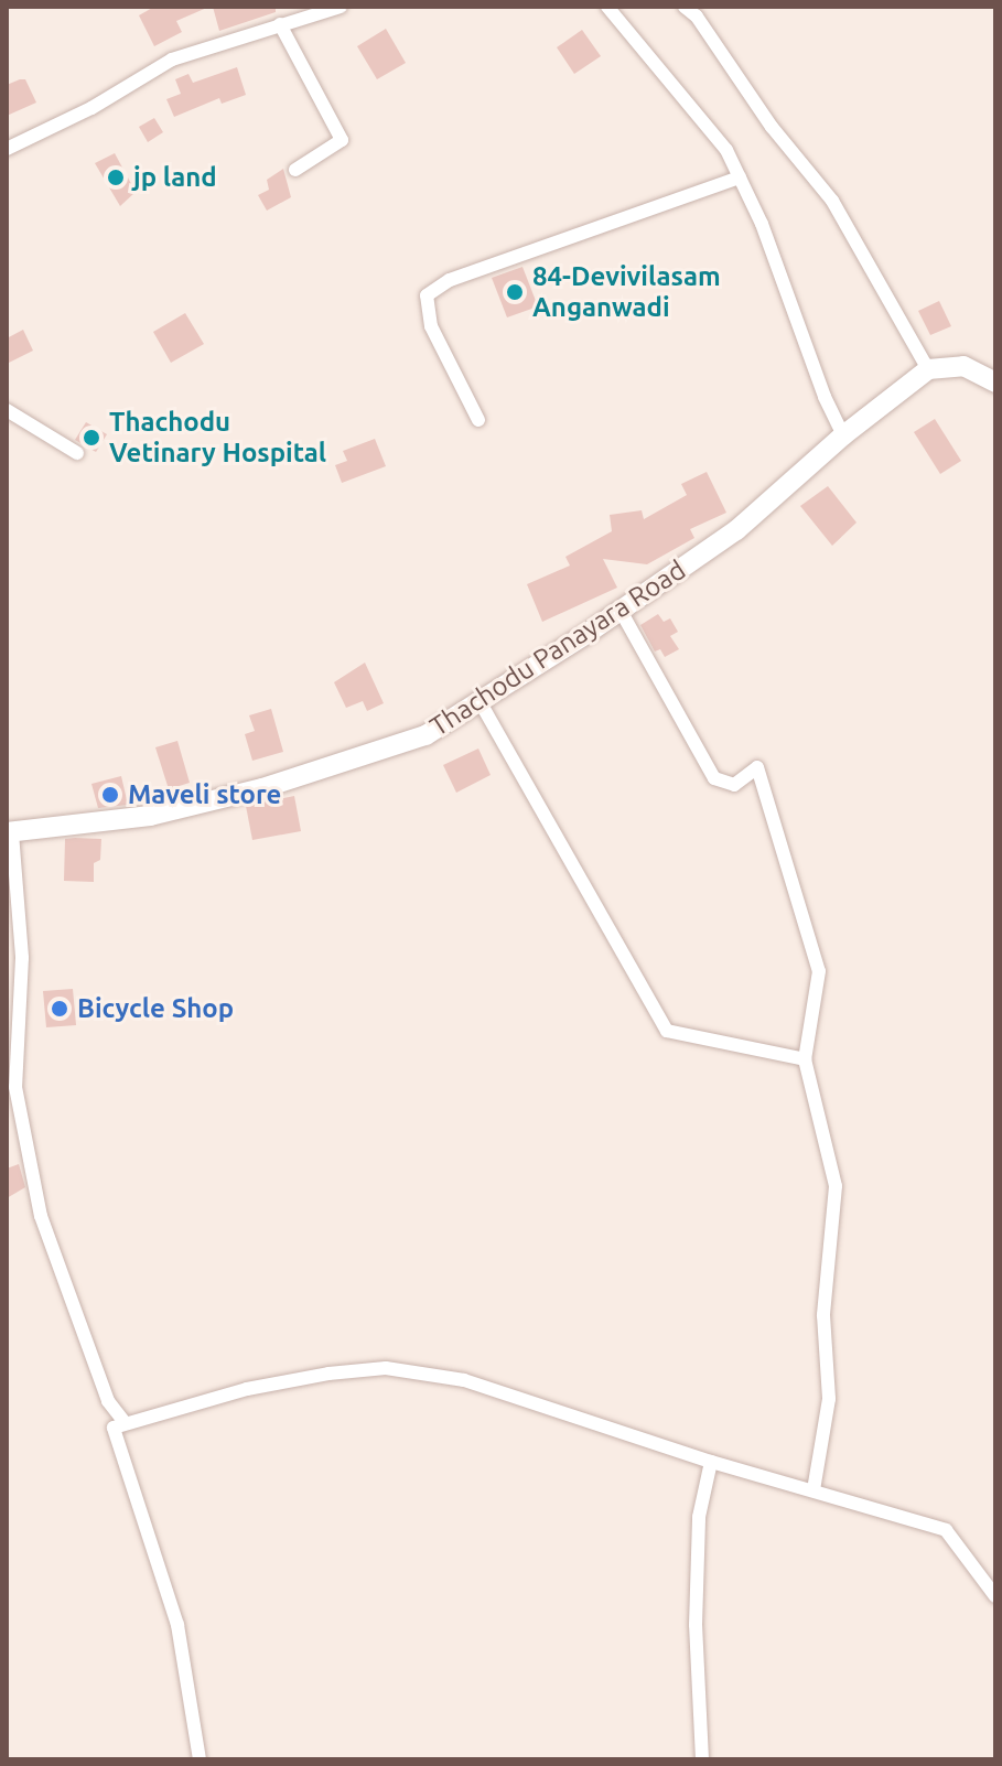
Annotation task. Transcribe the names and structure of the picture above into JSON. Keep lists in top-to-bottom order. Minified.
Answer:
{"streets":{"main road":["Thachodu Panayara Road"]},"places":["jp land","84-Devivilasam Anganwadi","Thachodu Vetinary Hospital","Maveli store","Bicycle Shop"]}
